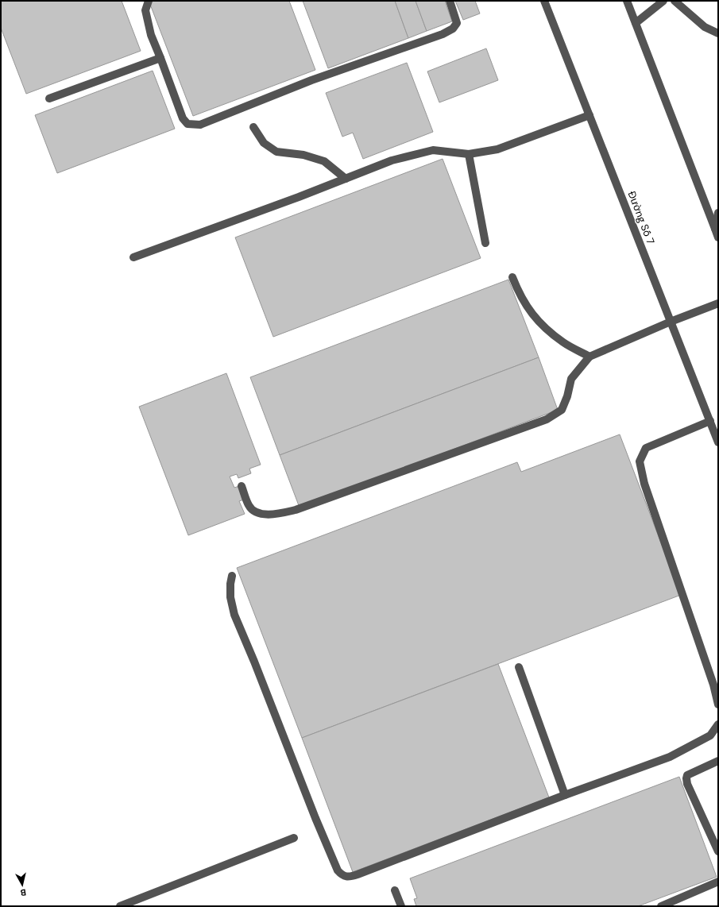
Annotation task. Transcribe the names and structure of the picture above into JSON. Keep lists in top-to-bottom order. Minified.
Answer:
{"streets":{"street":["Đường Số 7"]},"north":"bottom"}
